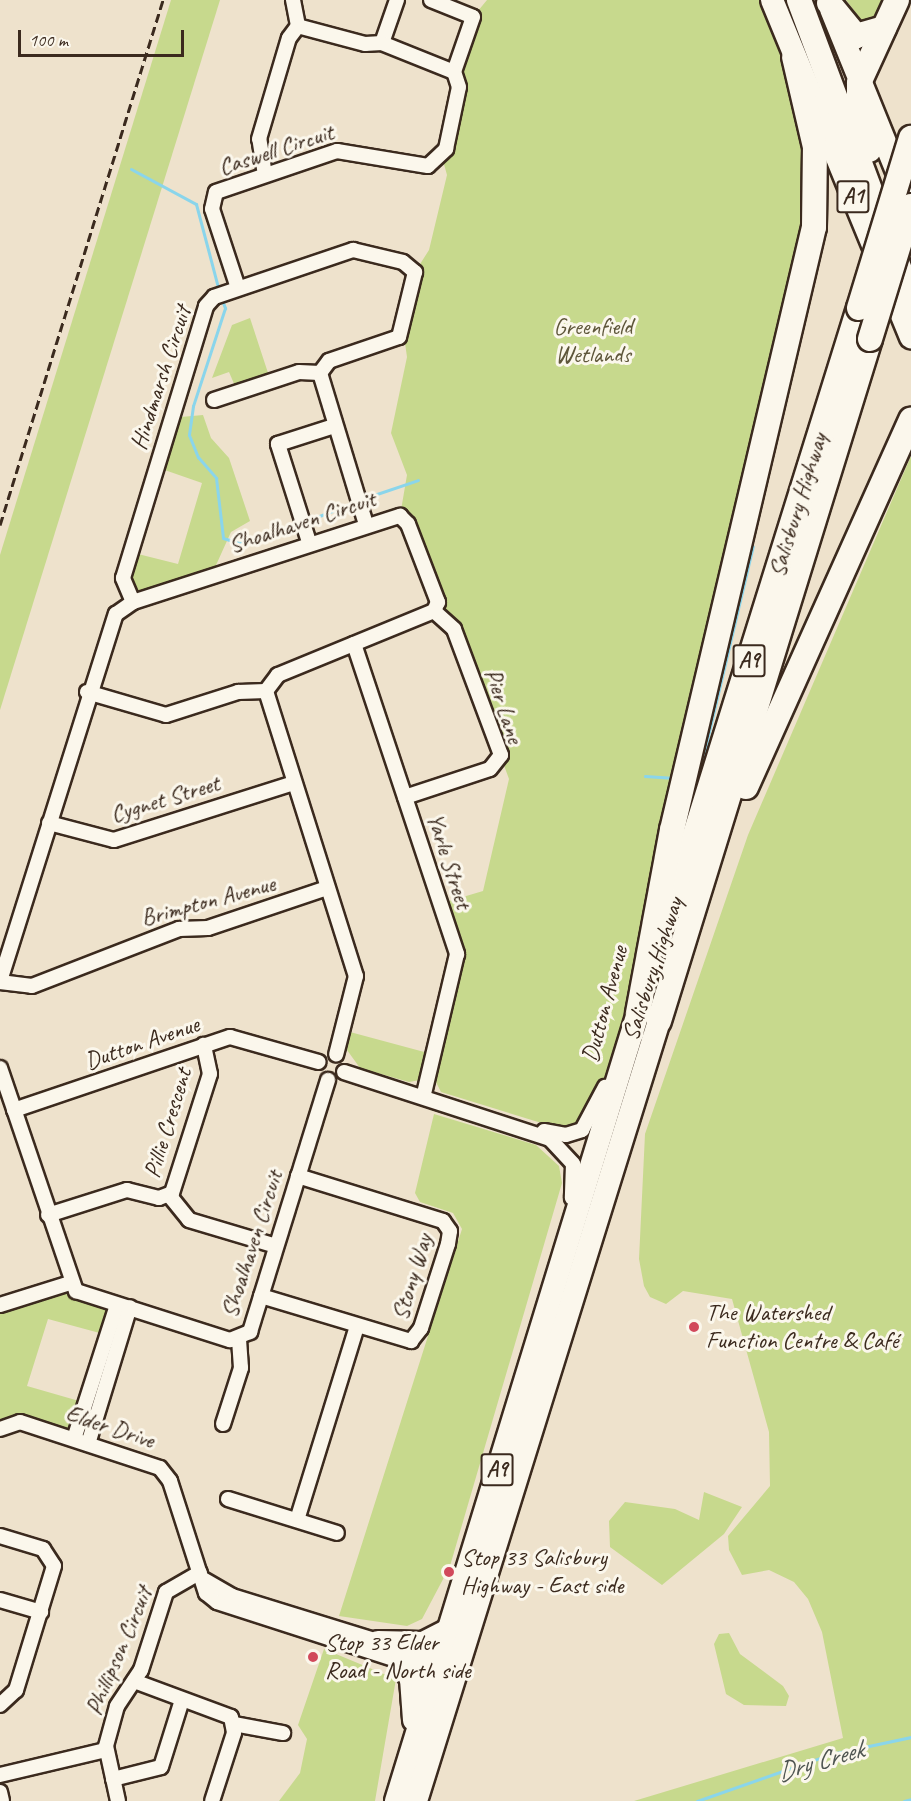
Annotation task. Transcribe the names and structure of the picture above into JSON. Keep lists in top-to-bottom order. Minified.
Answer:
{"streets":{"highway":["A1","Salisbury Highway","A9"],"street":["Caswell Circuit","Hindmarsh Circuit","Shoalhaven Circuit","Pier Lane","Cygnet Street","Yarle Street","Brimpton Avenue","Dutton Avenue","Pillie Crescent","Stony Way","Elder Drive","Phillipson Circuit"]},"crossings":[["Caswell Circuit","Hindmarsh Circuit"],["A1","Salisbury Highway"],["Hindmarsh Circuit","Shoalhaven Circuit"],["Salisbury Highway","Dutton Avenue"],["Salisbury Highway","Elder Drive"],["Shoalhaven Circuit","Pier Lane"],["Shoalhaven Circuit","Cygnet Street"],["Shoalhaven Circuit","Brimpton Avenue"],["Shoalhaven Circuit","Stony Way"],["Pier Lane","Yarle Street"],["Yarle Street","Dutton Avenue"],["Dutton Avenue","Pillie Crescent"],["Elder Drive","Phillipson Circuit"]],"water":["Dry Creek"],"parks":["Greenfield Wetlands"],"places":["The Watershed Function Centre & Café","Stop 33 Salisbury Highway - East side","Stop 33 Elder Road - North side"],"scale_bar":"100 m"}
